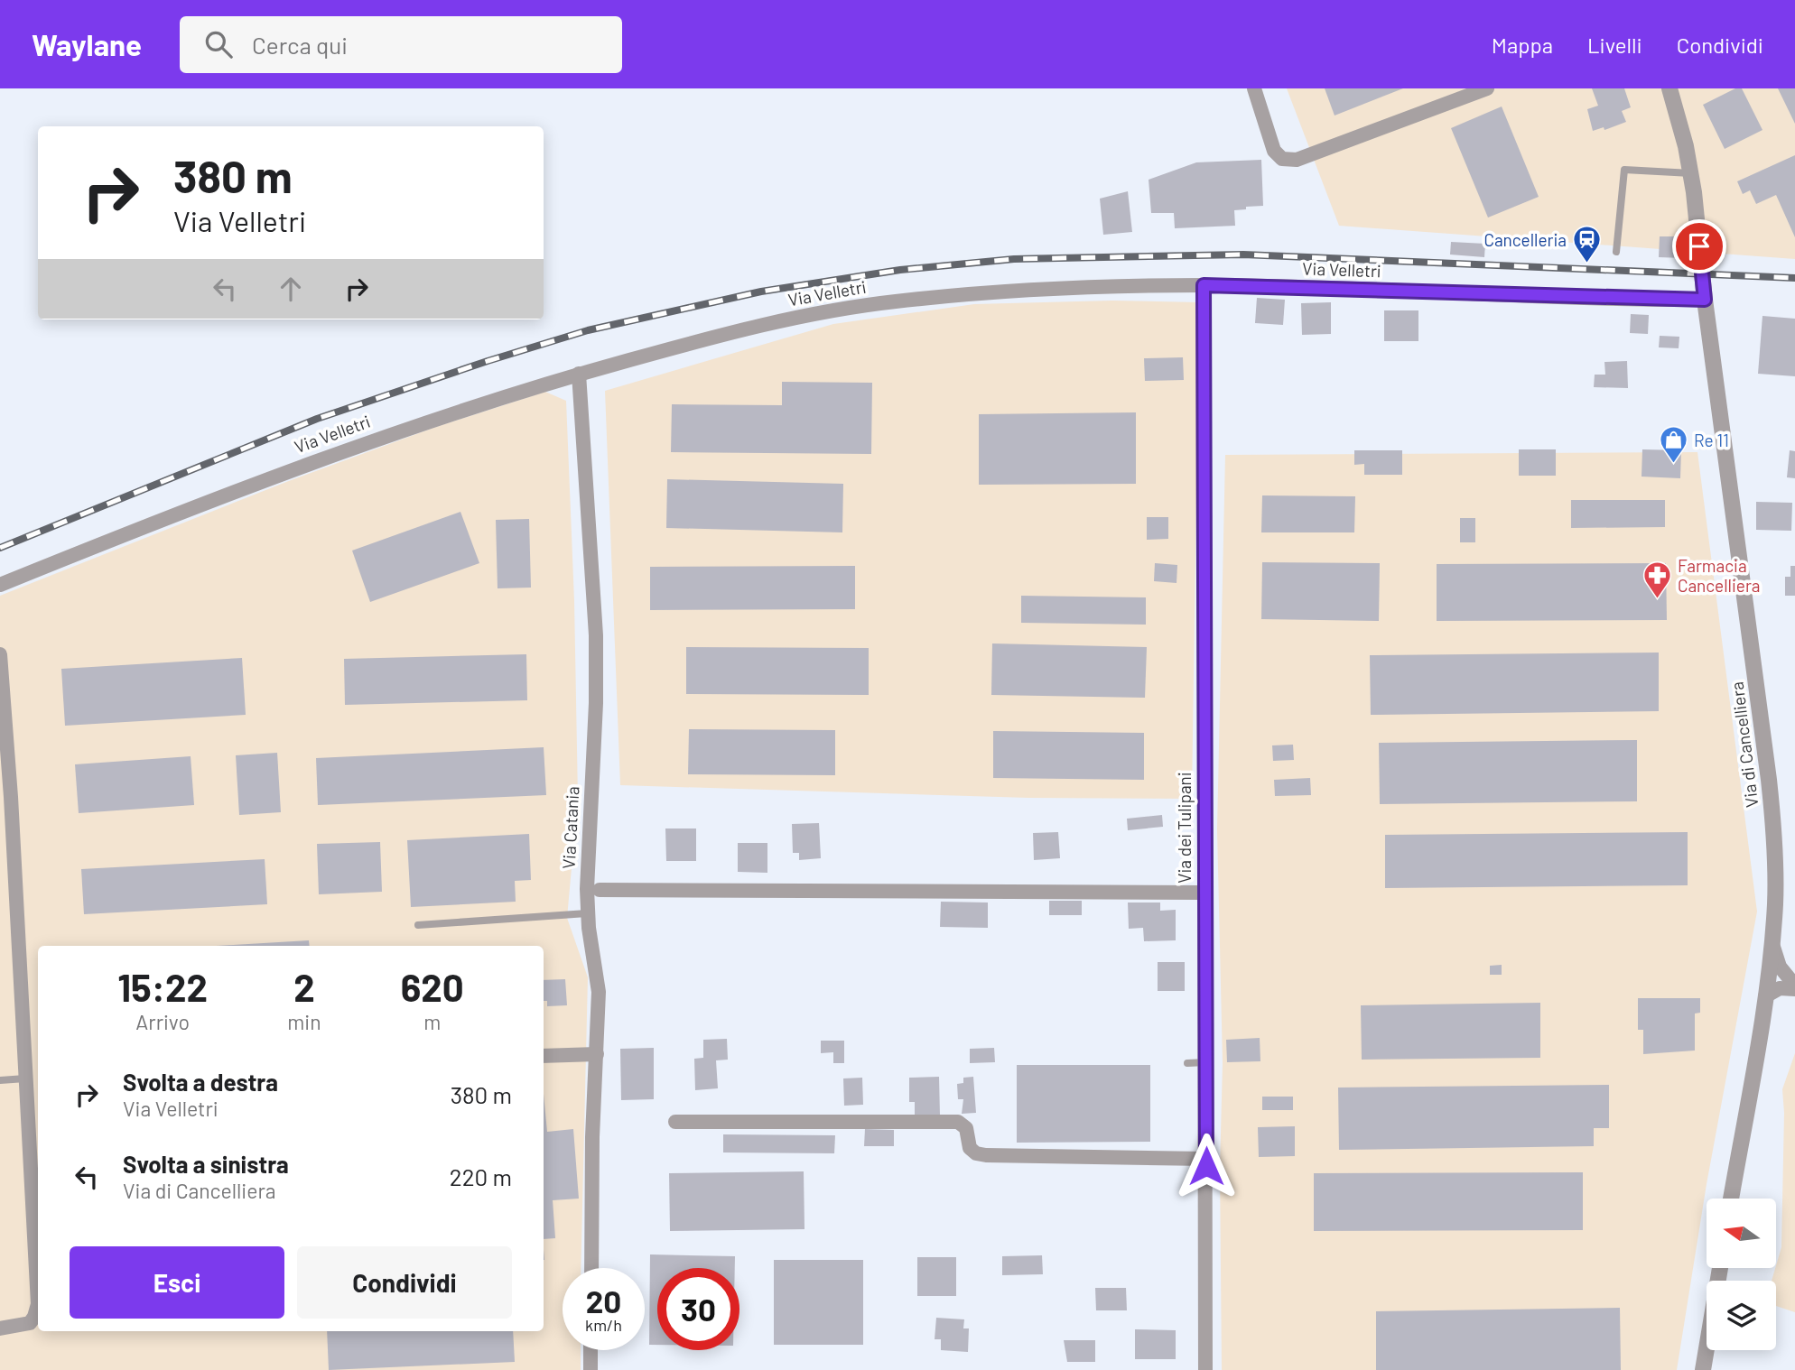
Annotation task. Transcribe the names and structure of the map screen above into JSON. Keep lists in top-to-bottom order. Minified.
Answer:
{"streets":{"street":["Via Velletri","Via di Cancelliera","Via Catania","Via dei Tulipani"]},"crossings":[["Via Velletri","Via di Cancelliera"],["Via Velletri","Via Catania"],["Via Velletri","Via dei Tulipani"]],"places":{"station":["Cancelleria"],"shop":["Re 11"],"pharmacy":["Farmacia Cancelliera"]},"north":"left","page":{"header":"Waylane","search":"Cerca qui","nav":["Mappa","Livelli","Condividi"],"turn":["380 m","Via Velletri"],"eta":["15:22","Arrivo","2","min","620","m"],"list":[{"name":"Svolta a destra","note":"Via Velletri","value":"380 m"},{"name":"Svolta a sinistra","note":"Via di Cancelliera","value":"220 m"}],"buttons":["Esci","Condividi"],"speed":"20 km/h","limit":"30"}}
